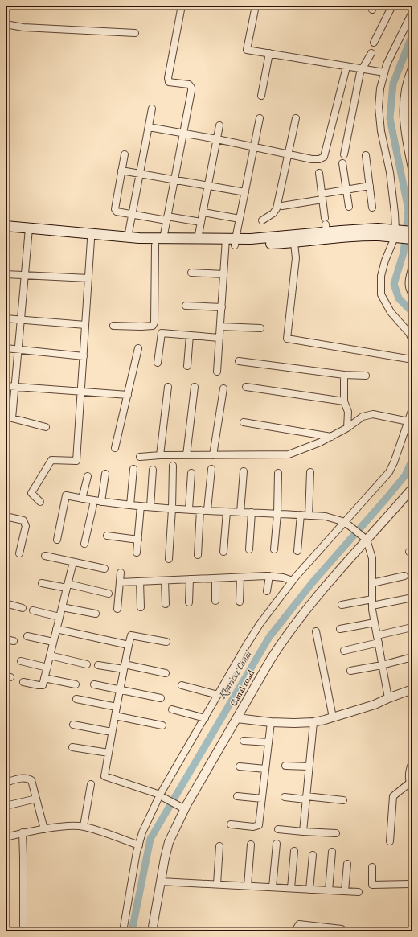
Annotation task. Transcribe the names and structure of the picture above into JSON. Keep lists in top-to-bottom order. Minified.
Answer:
{"streets":{"street":["Canal road"]},"water":["Kharicut Canal"]}
